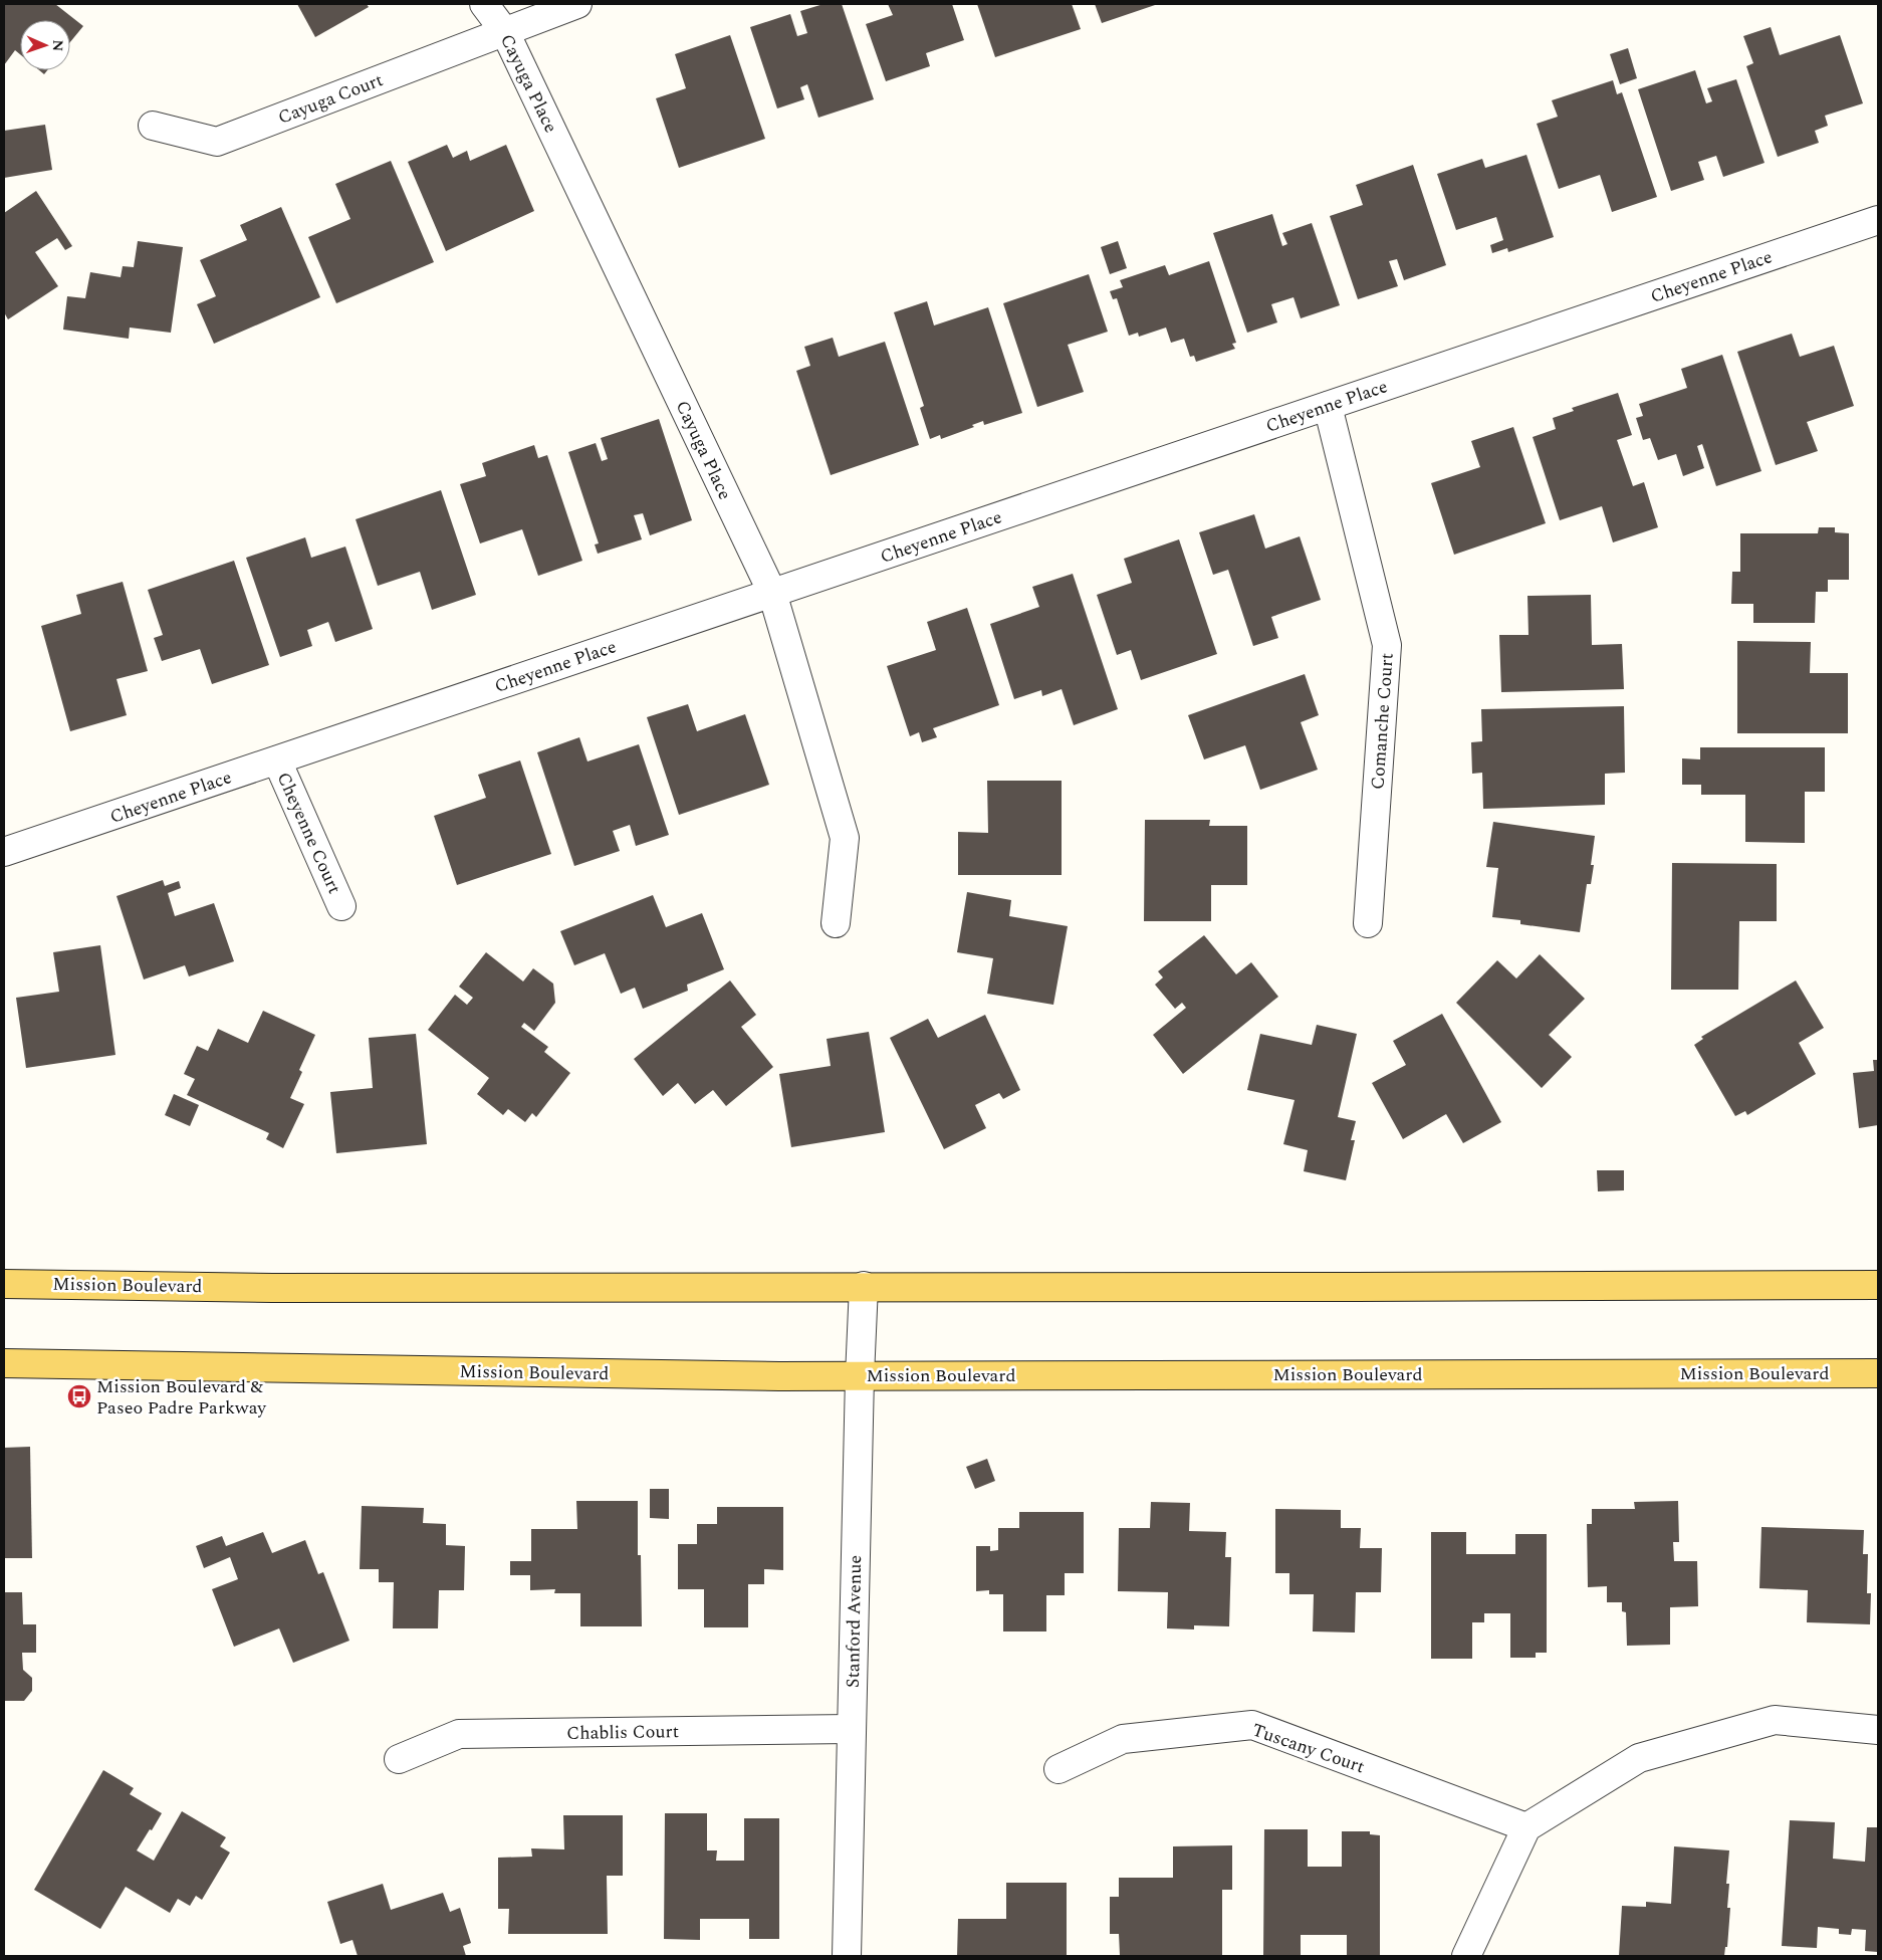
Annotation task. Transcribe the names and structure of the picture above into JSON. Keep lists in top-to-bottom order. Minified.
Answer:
{"streets":{"main road":["Mission Boulevard"],"street":["Cayuga Place","Cayuga Court","Cheyenne Place","Comanche Court","Cheyenne Court","Stanford Avenue","Chablis Court","Tuscany Court"]},"crossings":[["Cayuga Place","Cayuga Court"],["Cayuga Place","Cheyenne Place"],["Cheyenne Place","Comanche Court"],["Cheyenne Place","Cheyenne Court"],["Mission Boulevard","Stanford Avenue"],["Stanford Avenue","Chablis Court"]],"places":{"bus stop":["Mission Boulevard & Paseo Padre Parkway"]},"north":"right"}
